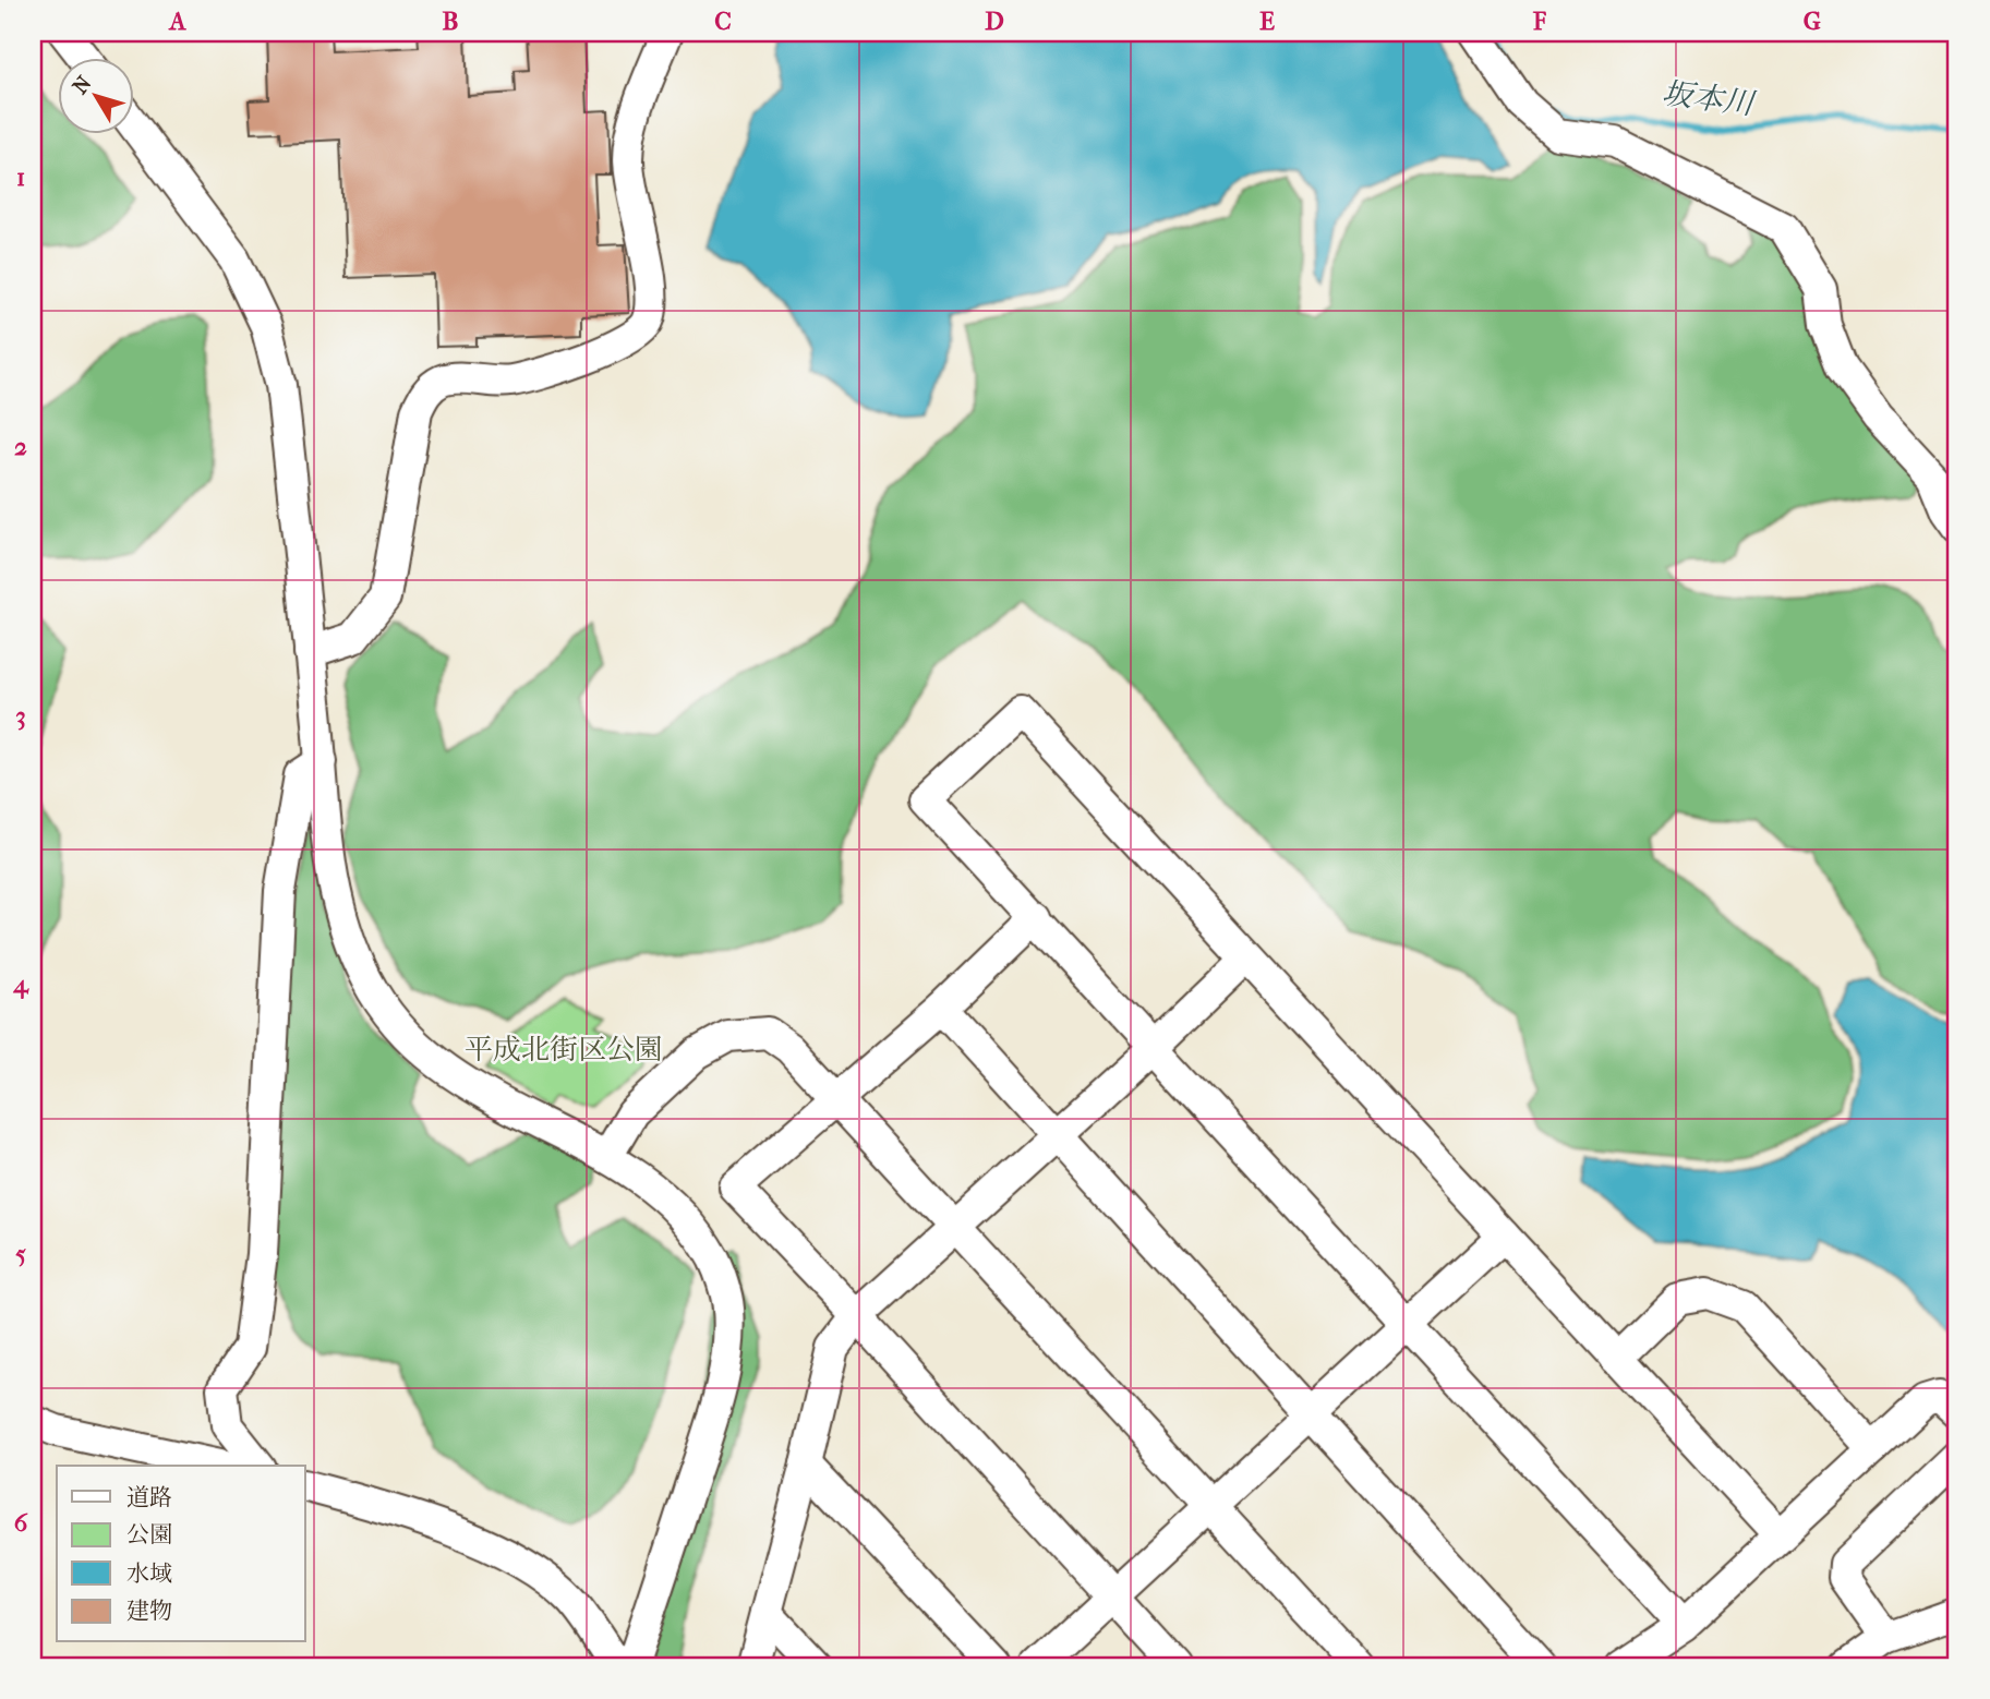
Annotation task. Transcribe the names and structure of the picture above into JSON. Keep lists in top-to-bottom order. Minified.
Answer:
{"water":["坂本川"],"parks":["平成北街区公園"],"legend":["道路","公園","水域","建物"],"north":"top left","grid":{"columns":["A","B","C","D","E","F","G"],"rows":["1","2","3","4","5","6"]}}
